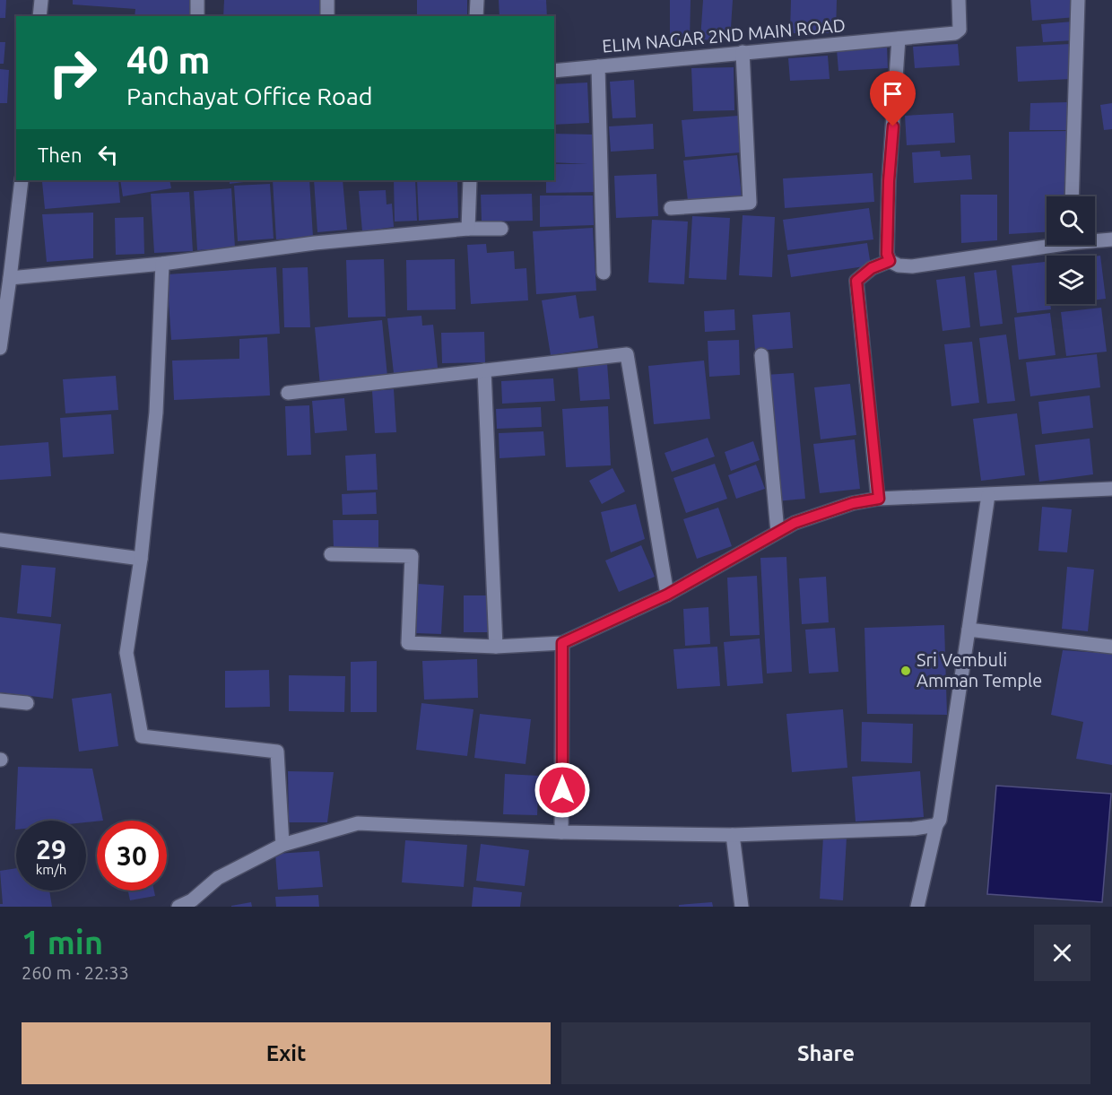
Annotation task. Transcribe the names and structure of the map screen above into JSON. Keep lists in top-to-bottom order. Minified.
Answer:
{"streets":{"street":["ELIM NAGAR 2ND MAIN ROAD"]},"places":["Sri Vembuli Amman Temple"],"page":{"turn":["40 m","Panchayat Office Road"],"then":"Then","speed":"29 km/h","limit":"30","heading":["1 min","260 m · 22:33"],"buttons":["Exit","Share"]}}
